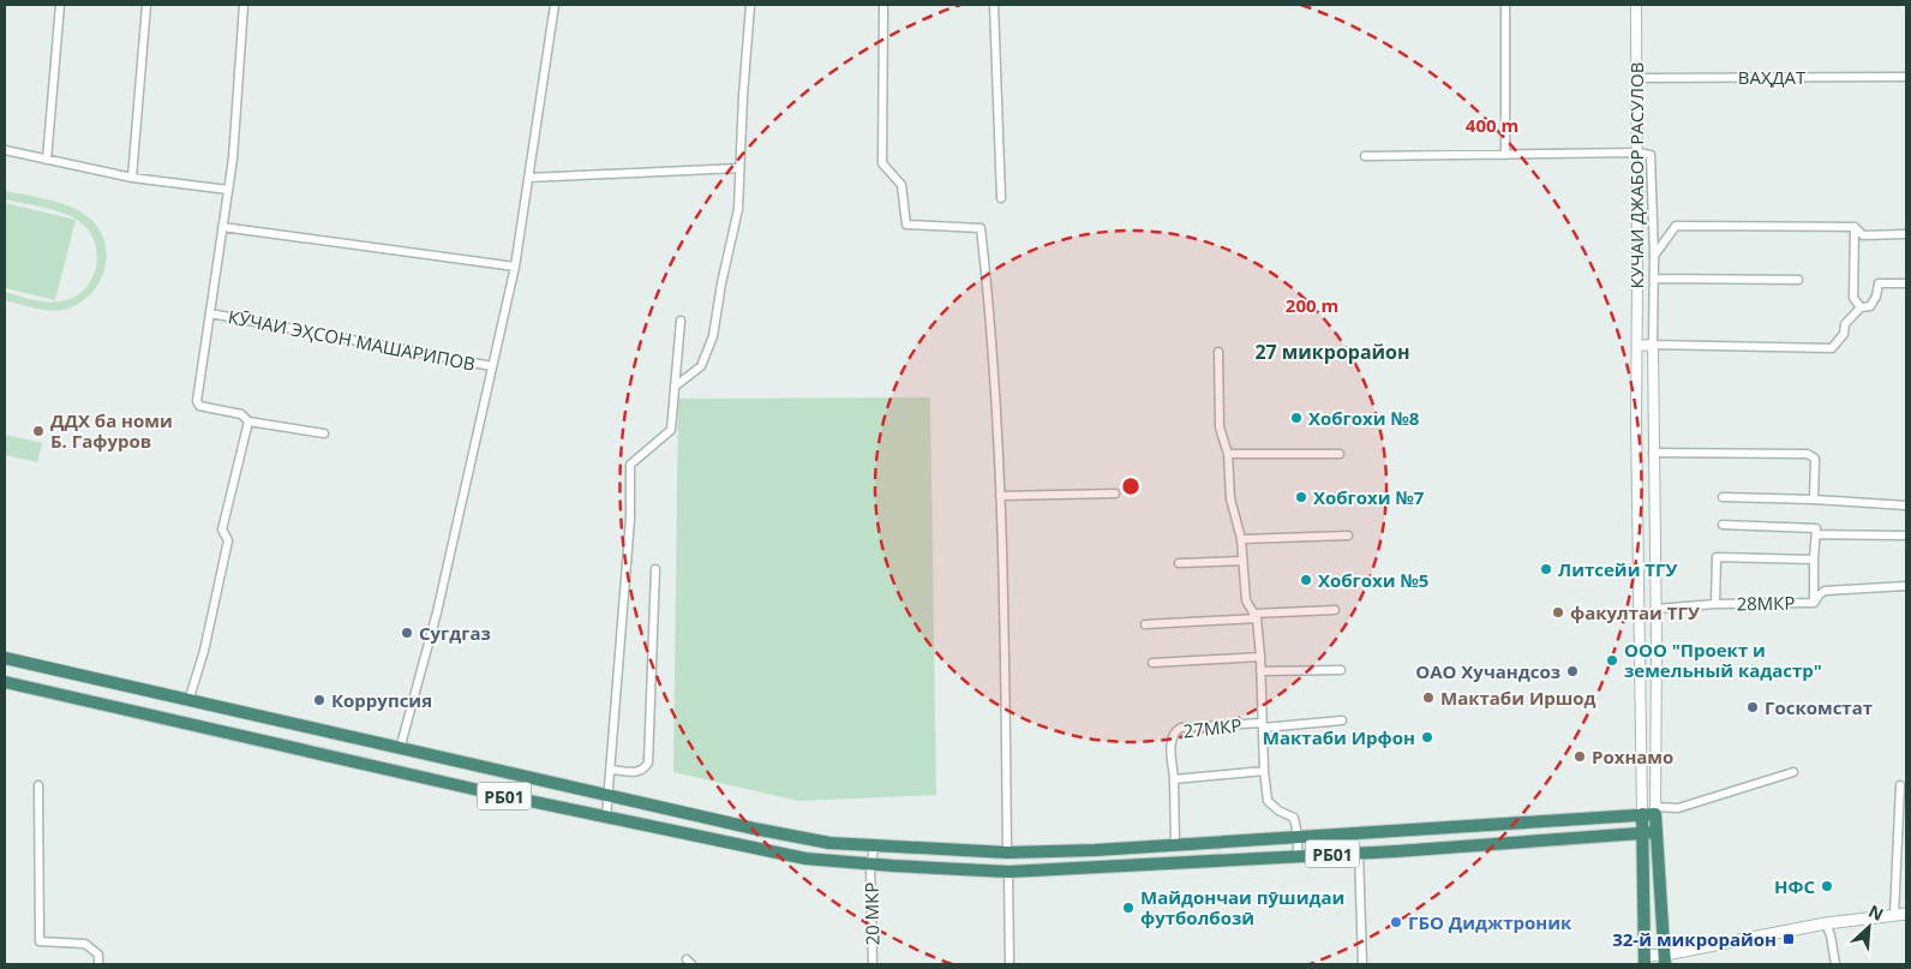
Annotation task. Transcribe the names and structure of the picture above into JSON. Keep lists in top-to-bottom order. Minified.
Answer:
{"streets":{"highway":["РБ01"],"street":["ВАҲДАТ","КУЧАИ ДЖАБОР РАСУЛОВ","КӮЧАИ ЭҲСОН МАШАРИПОВ","28МКР","27МКР","20 МКР"]},"crossings":[["ВАҲДАТ","КУЧАИ ДЖАБОР РАСУЛОВ"],["КУЧАИ ДЖАБОР РАСУЛОВ","РБ01"],["27МКР","РБ01"],["РБ01","20 МКР"]],"districts":["27 микрорайон"],"places":{"other":["Хобгохи №8","ДДХ ба номи Б. Гафуров","Хобгохи №7","Литсейи ТГУ","Хобгохи №5","факултаи ТГУ","Сугдгаз","ООО \"Проект и земельный кадастр\"","ОАО Хучандсоз","Мактаби Иршод","Коррупсия","Госкомстат","Мактаби Ирфон","Рохнамо","НФС","Майдончаи пӯшидаи футболбозӣ","ГБО Диджтроник"],"transit":["32-й микрорайон"]},"north":"top right","rings":["400 m","200 m"]}
